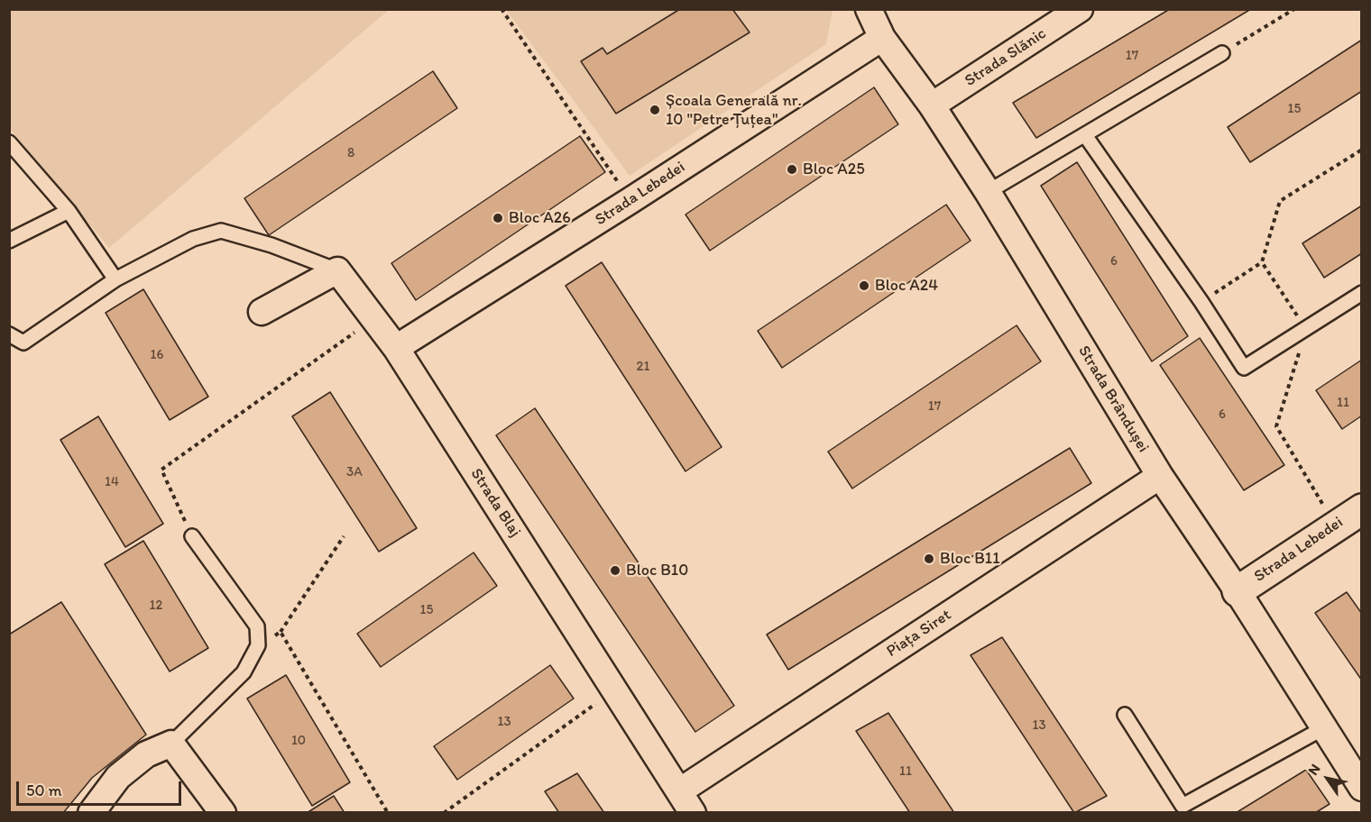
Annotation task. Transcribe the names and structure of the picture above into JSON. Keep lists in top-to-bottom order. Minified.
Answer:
{"streets":{"street":["Strada Slănic","Strada Lebedei","Strada Brândușei","Strada Blaj","Piața Siret"]},"crossings":[["Strada Slănic","Strada Brândușei"],["Strada Lebedei","Strada Brândușei"],["Strada Lebedei","Strada Blaj"],["Strada Brândușei","Piața Siret"],["Strada Blaj","Piața Siret"]],"places":["Școala Generală nr. 10 \"Petre Țuțea\"","Bloc A25","Bloc A26","Bloc A24","Bloc B11","Bloc B10"],"house_numbers":["17","15","8","6","16","21","11","17","6","3A","14","12","15","13","13","10","11"],"scale_bar":"50 m","north":"top left"}
